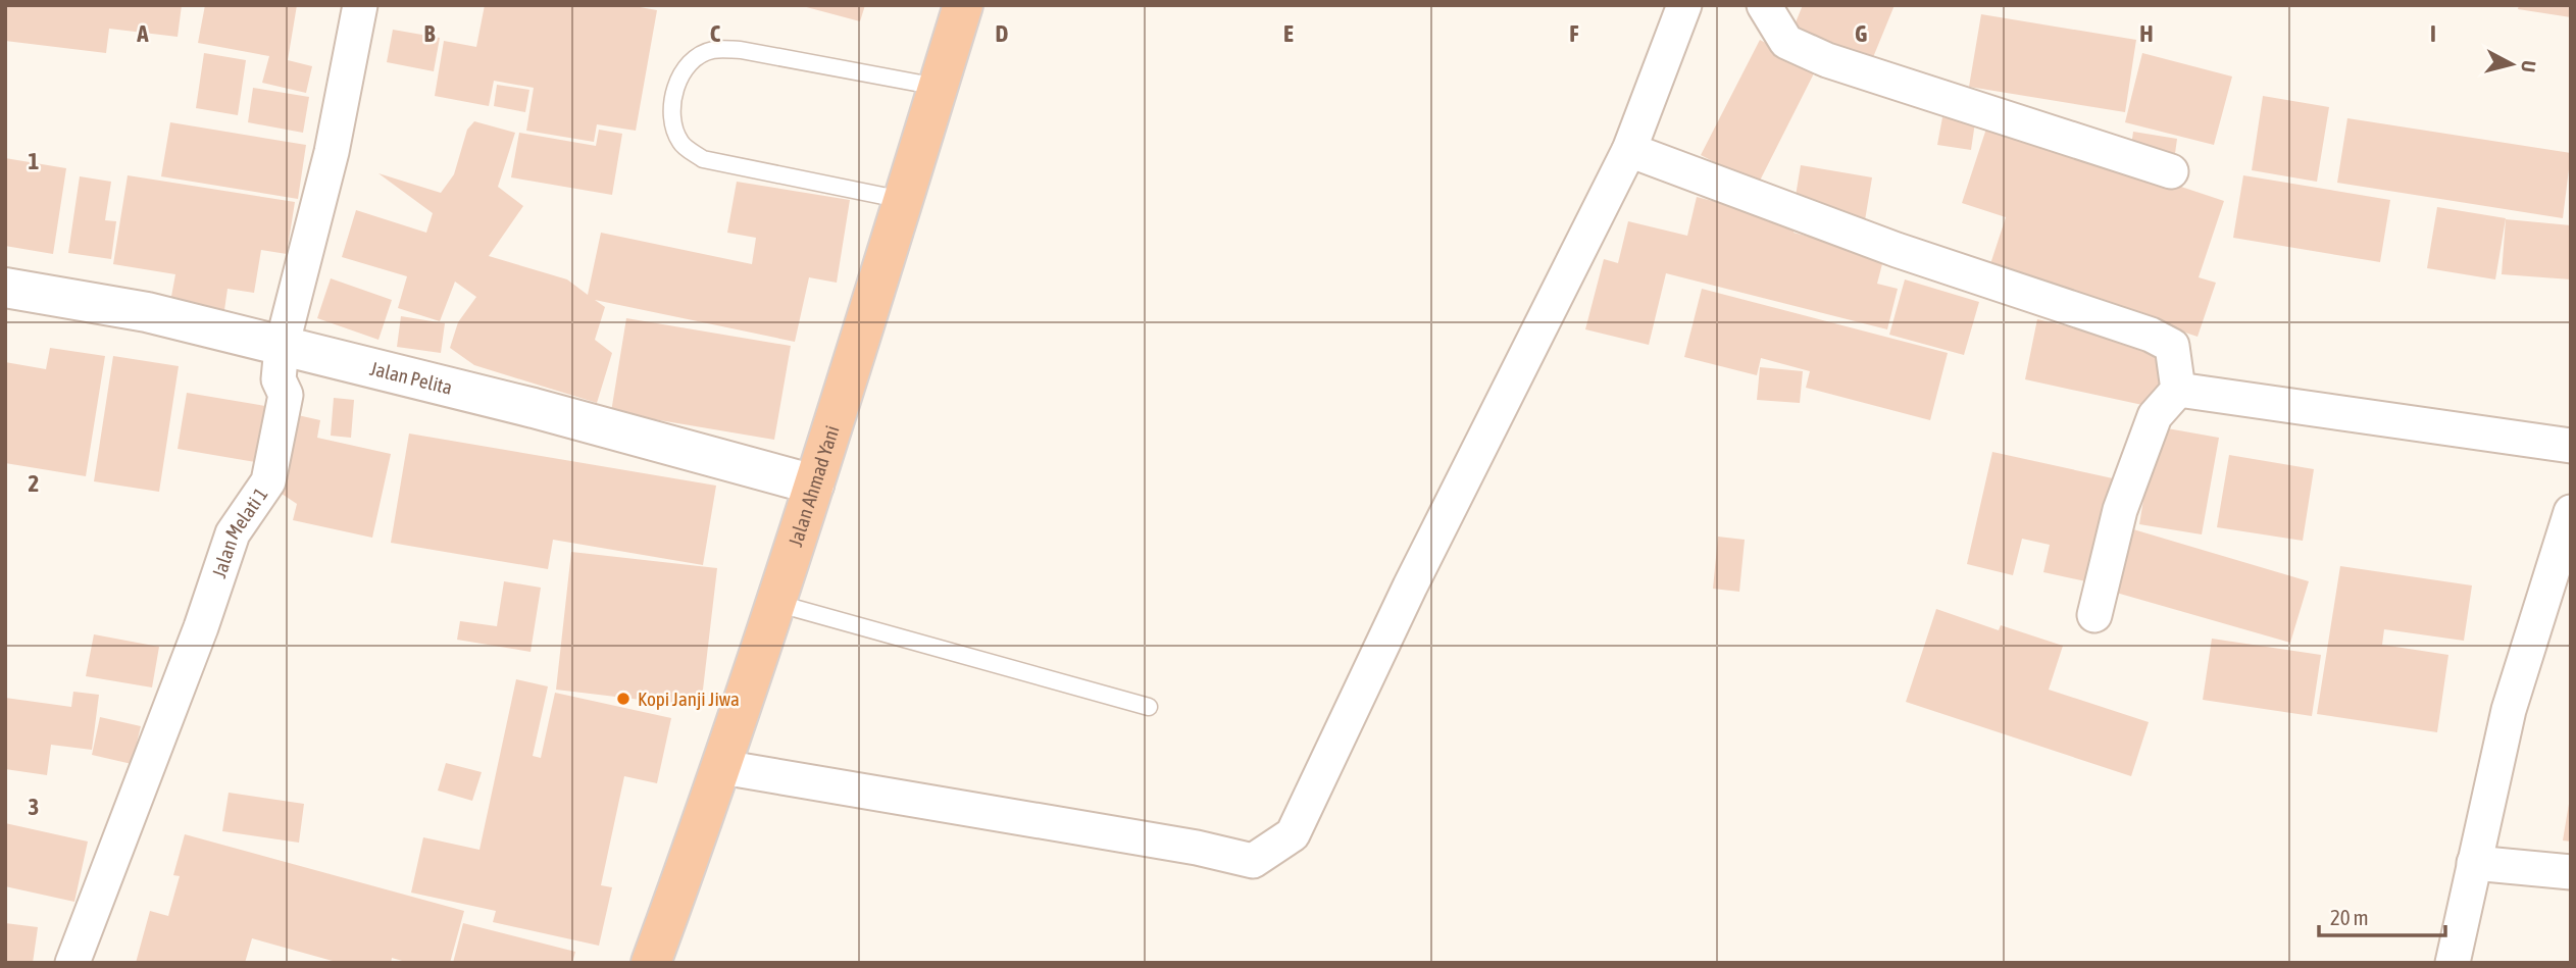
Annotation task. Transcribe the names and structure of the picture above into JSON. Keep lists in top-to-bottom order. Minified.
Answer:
{"streets":{"highway":["Jalan Ahmad Yani"],"street":["Jalan Pelita","Jalan Melati 1"]},"crossings":[["Jalan Pelita","Jalan Ahmad Yani"],["Jalan Pelita","Jalan Melati 1"]],"places":["Kopi Janji Jiwa"],"scale_bar":"20 m","north":"right","grid":{"columns":["A","B","C","D","E","F","G","H","I"],"rows":["1","2","3"]}}
